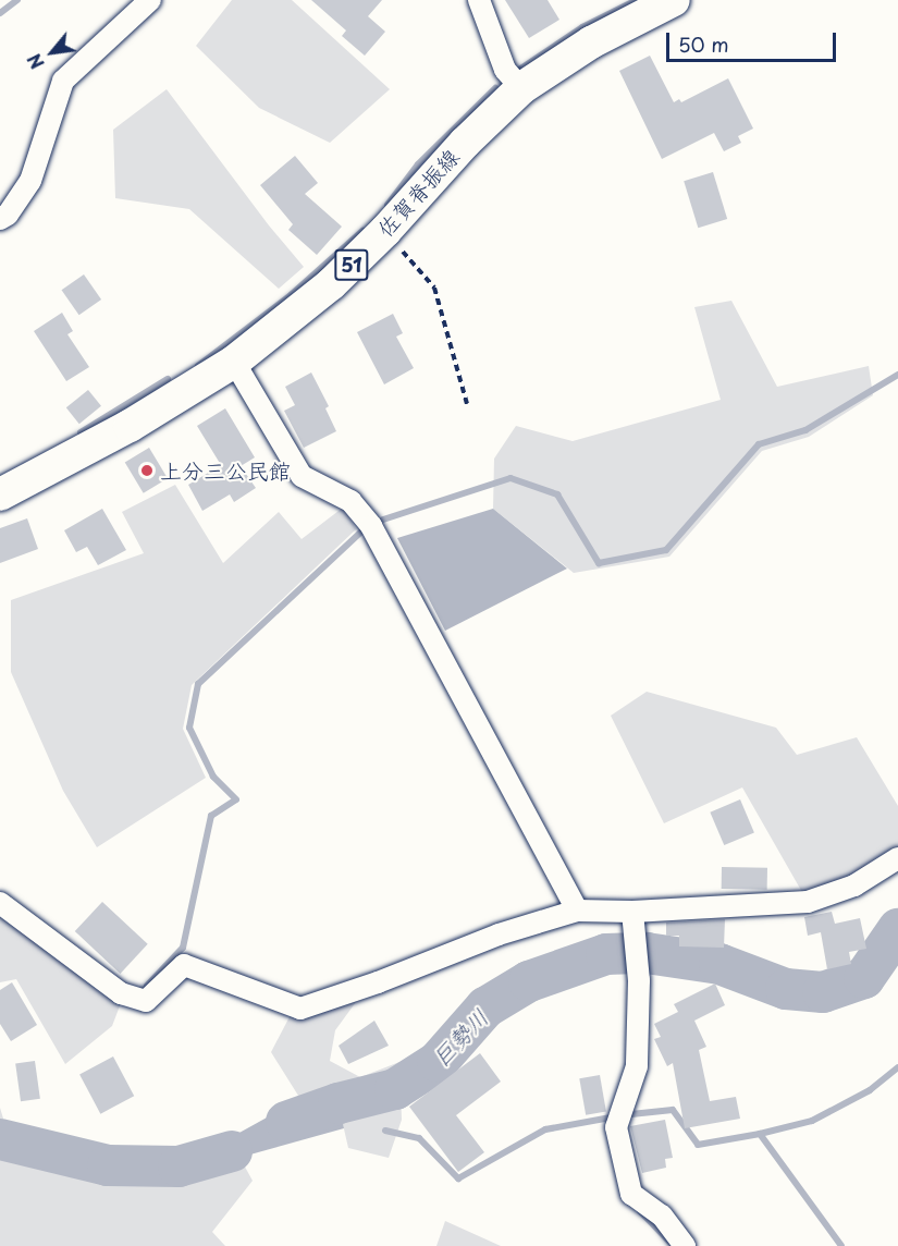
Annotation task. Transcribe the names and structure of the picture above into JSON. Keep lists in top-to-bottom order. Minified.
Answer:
{"streets":{"main road":["佐賀脊振線","51"]},"water":["巨勢川"],"places":["上分三公民館"],"scale_bar":"50 m","north":"bottom left"}
